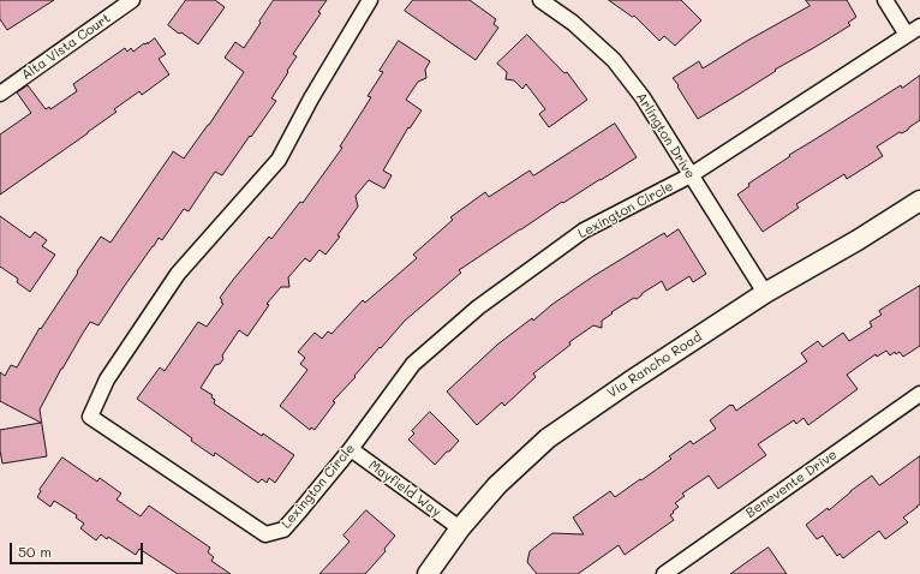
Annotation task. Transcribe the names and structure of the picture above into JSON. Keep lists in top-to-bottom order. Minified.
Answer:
{"streets":{"street":["Alta Vista Court","Arlington Drive","Lexington Circle","Via Rancho Road","Benevente Drive","Mayfield Way"]},"crossings":[["Arlington Drive","Lexington Circle"],["Arlington Drive","Via Rancho Road"],["Lexington Circle","Mayfield Way"],["Via Rancho Road","Mayfield Way"]],"scale_bar":"50 m"}
